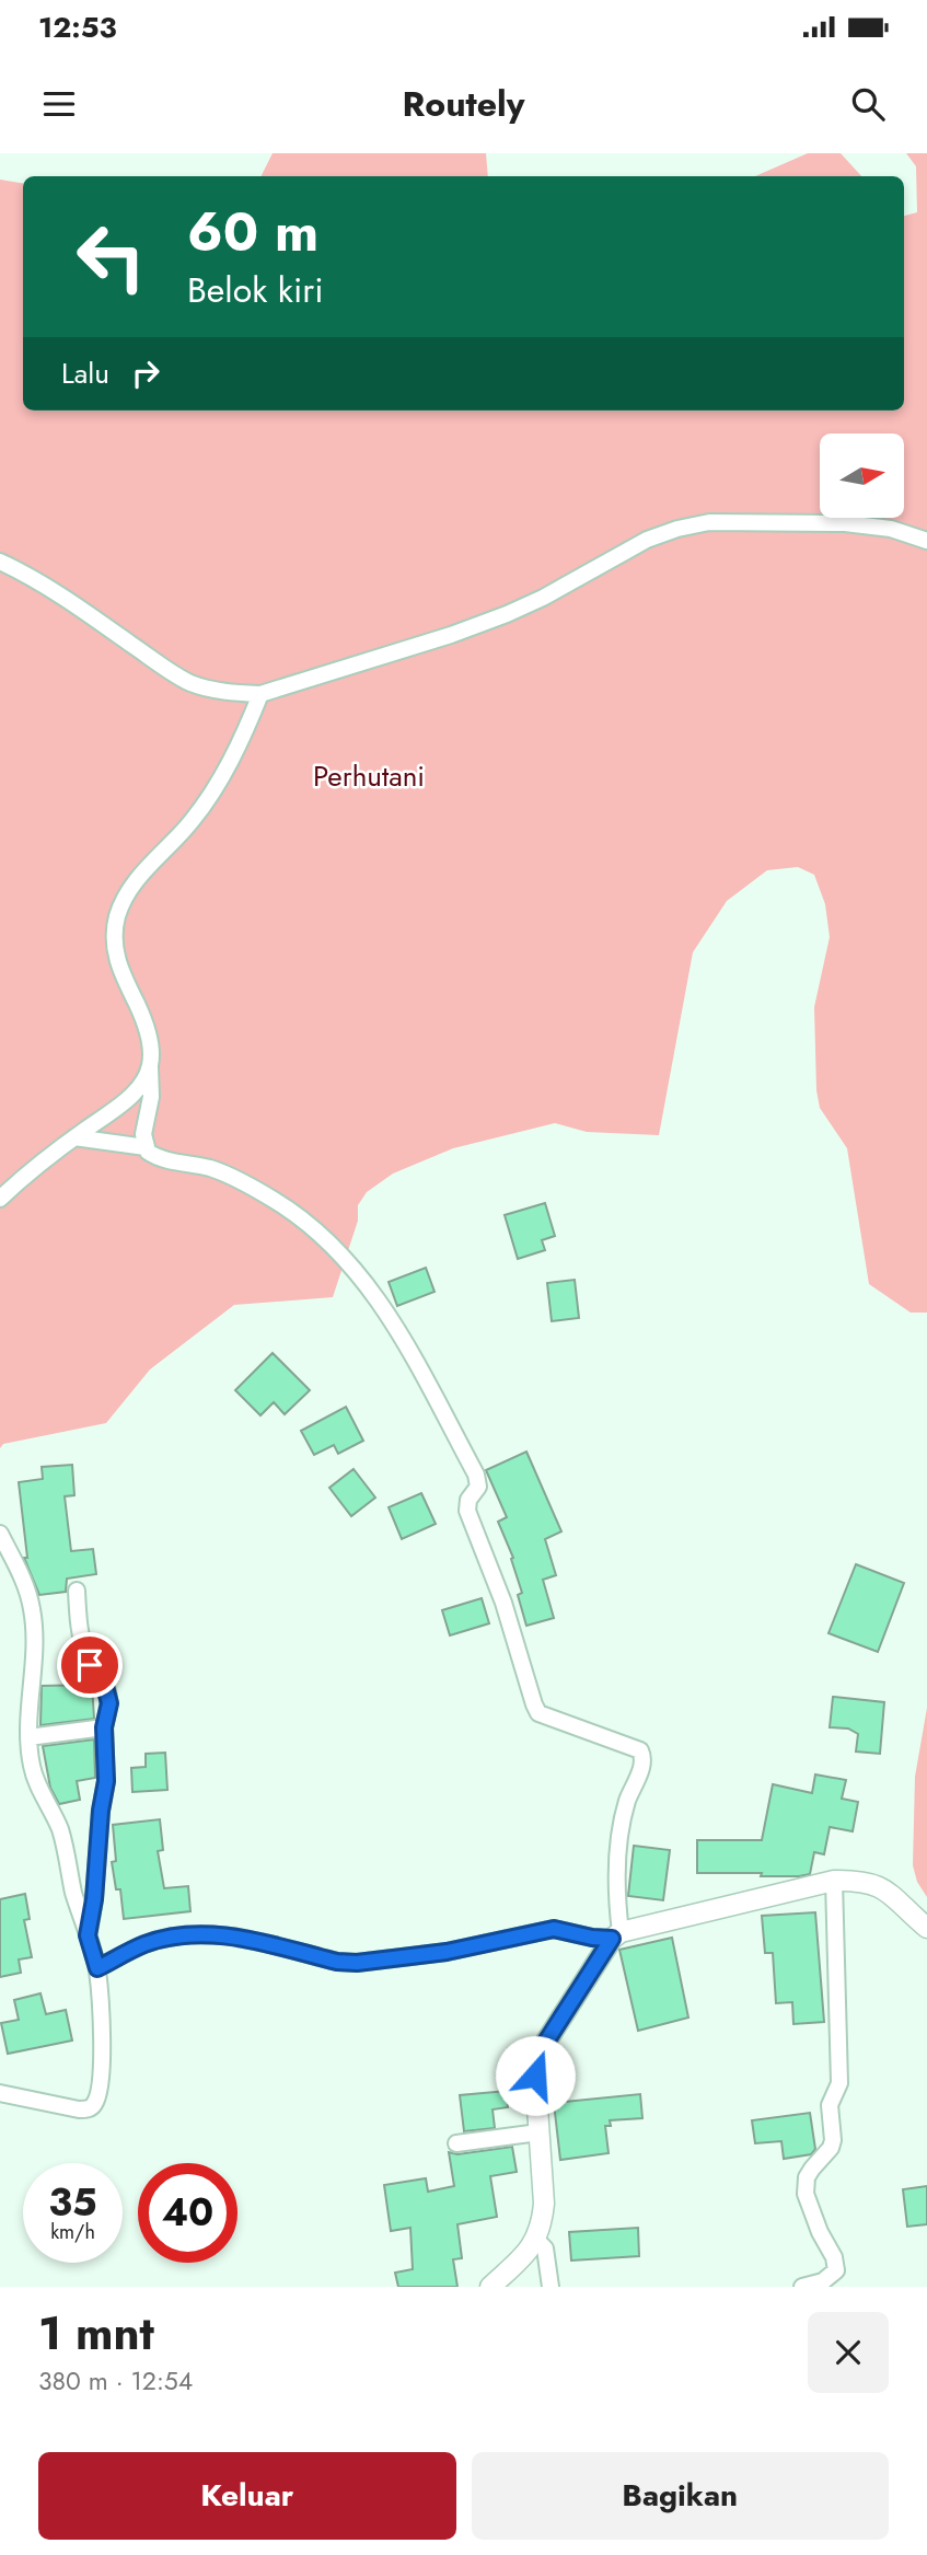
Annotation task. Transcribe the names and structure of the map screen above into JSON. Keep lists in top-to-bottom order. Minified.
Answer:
{"parks":["Perhutani"],"north":"right","page":{"status":"12:53","header":"Routely","turn":["60 m","Belok kiri"],"then":"Lalu","speed":"35 km/h","limit":"40","heading":["1 mnt","380 m · 12:54"],"buttons":["Keluar","Bagikan"]}}
